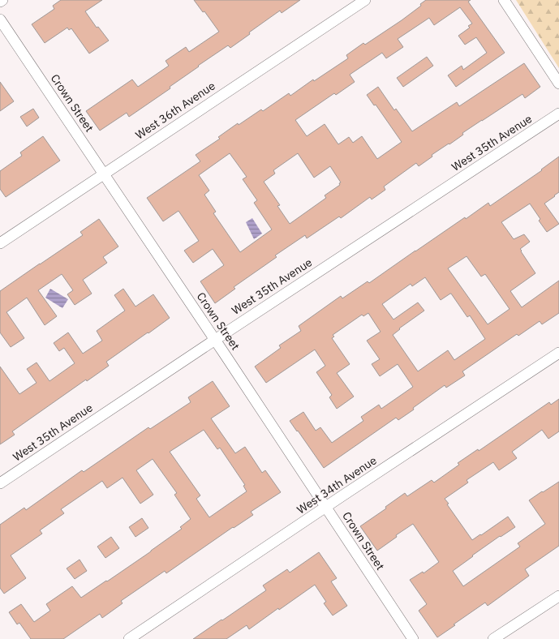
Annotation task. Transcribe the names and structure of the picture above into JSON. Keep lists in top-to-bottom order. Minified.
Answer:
{"streets":{"street":["Crown Street","West 36th Avenue","West 35th Avenue","West 34th Avenue"]},"crossings":[["Crown Street","West 36th Avenue"],["Crown Street","West 35th Avenue"],["Crown Street","West 34th Avenue"]]}
